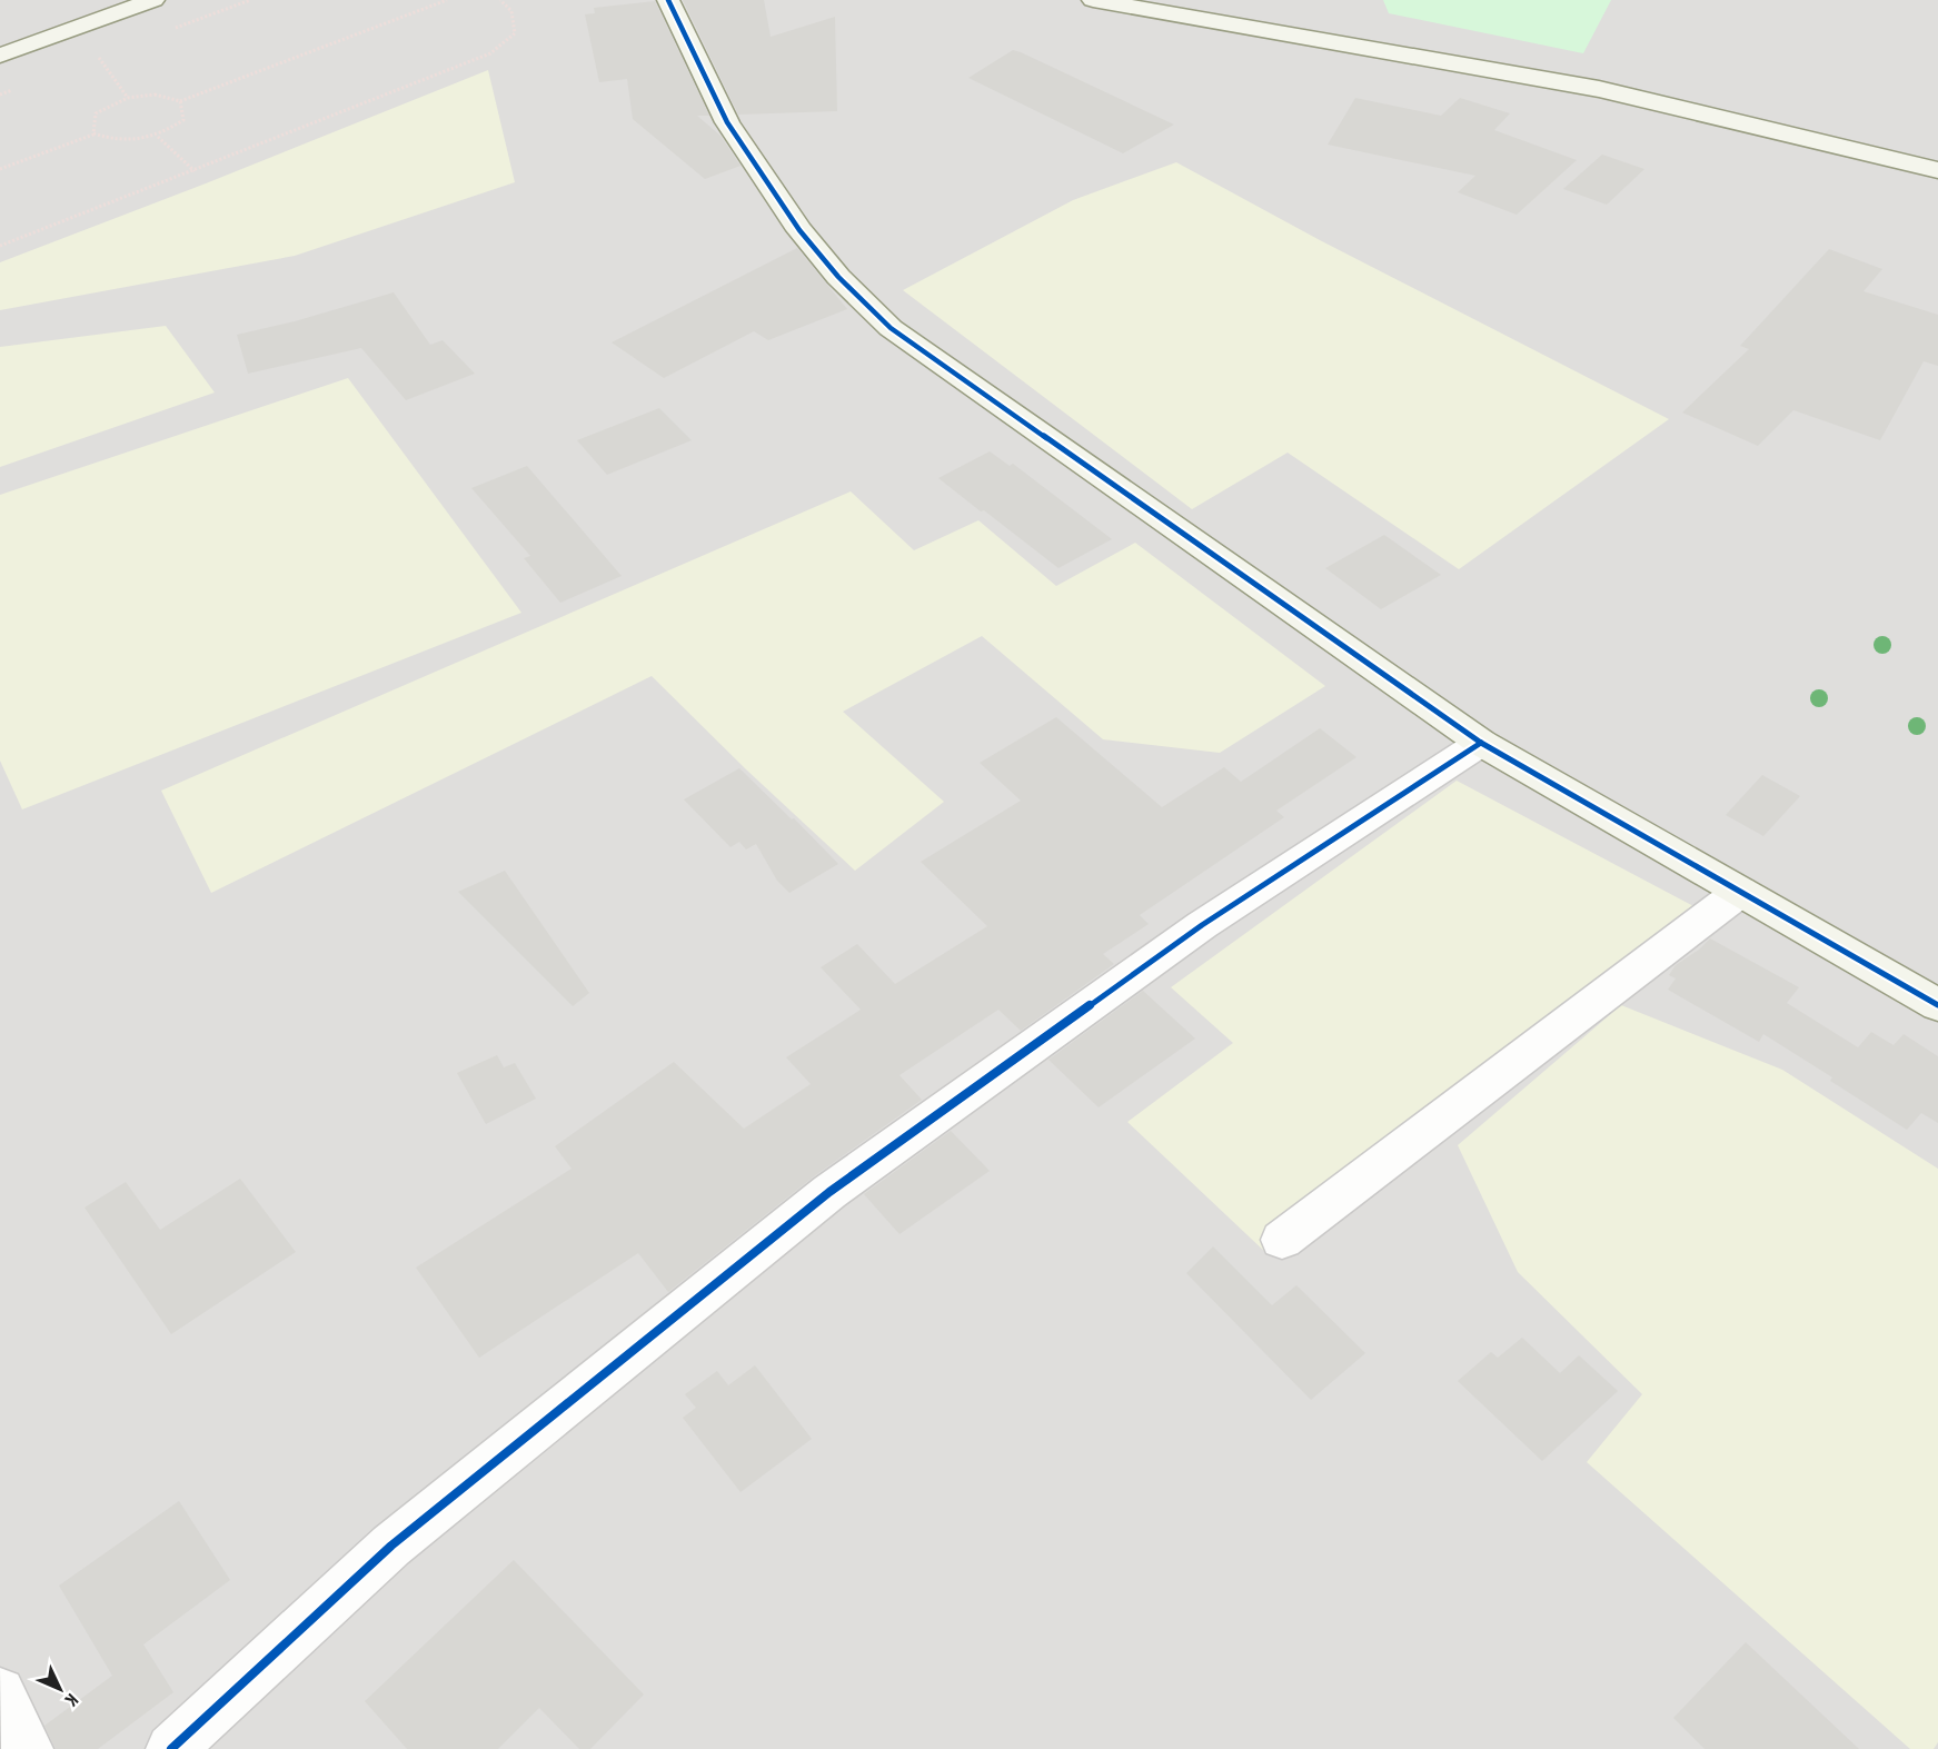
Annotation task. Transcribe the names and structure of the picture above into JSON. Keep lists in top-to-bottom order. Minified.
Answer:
{"north":"bottom right"}
